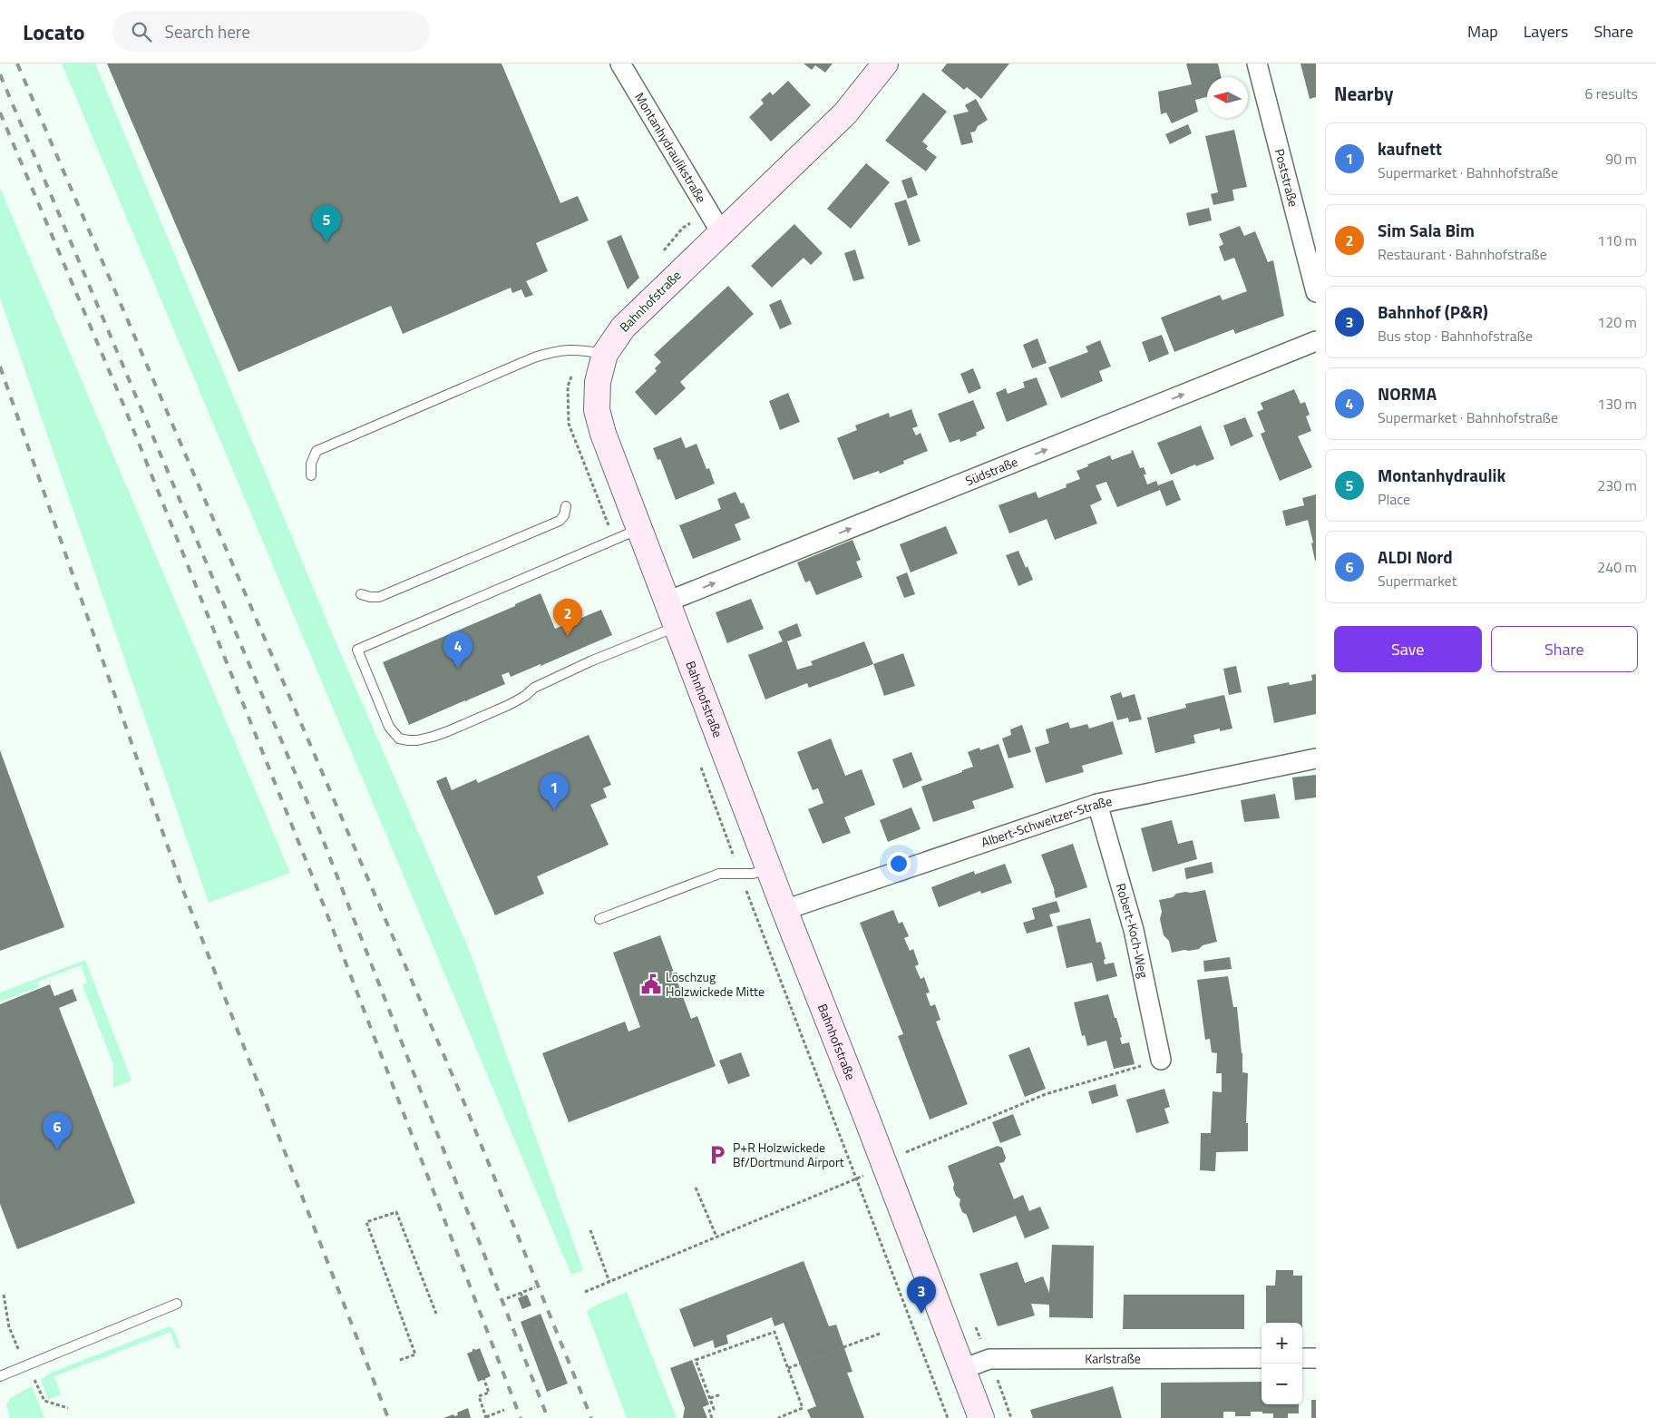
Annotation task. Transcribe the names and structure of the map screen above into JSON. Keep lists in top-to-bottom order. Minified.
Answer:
{"streets":{"main road":["Bahnhofstraße"],"street":["Montanhydraulikstraße","Poststraße","Südstraße","Albert-Schweitzer-Straße","Robert-Koch-Weg","Karlstraße"]},"crossings":[["Montanhydraulikstraße","Bahnhofstraße"],["Bahnhofstraße","Südstraße"],["Bahnhofstraße","Albert-Schweitzer-Straße"],["Bahnhofstraße","Karlstraße"],["Albert-Schweitzer-Straße","Robert-Koch-Weg"]],"one_way":["Südstraße"],"places":{"public building":["Löschzug Holzwickede Mitte"],"parking":["P+R Holzwickede Bf/Dortmund Airport"]},"north":"left","page":{"header":"Locato","search":"Search here","nav":["Map","Layers","Share"],"heading":["Nearby","6 results"],"list":[{"mark":"1","name":"kaufnett","note":"Supermarket · Bahnhofstraße","value":"90 m"},{"mark":"2","name":"Sim Sala Bim","note":"Restaurant · Bahnhofstraße","value":"110 m"},{"mark":"3","name":"Bahnhof (P&R)","note":"Bus stop · Bahnhofstraße","value":"120 m"},{"mark":"4","name":"NORMA","note":"Supermarket · Bahnhofstraße","value":"130 m"},{"mark":"5","name":"Montanhydraulik","note":"Place","value":"230 m"},{"mark":"6","name":"ALDI Nord","note":"Supermarket","value":"240 m"}],"pins":["5","2","4","1","6","3"],"buttons":["Save","Share"],"map_buttons":["+","−"]}}
